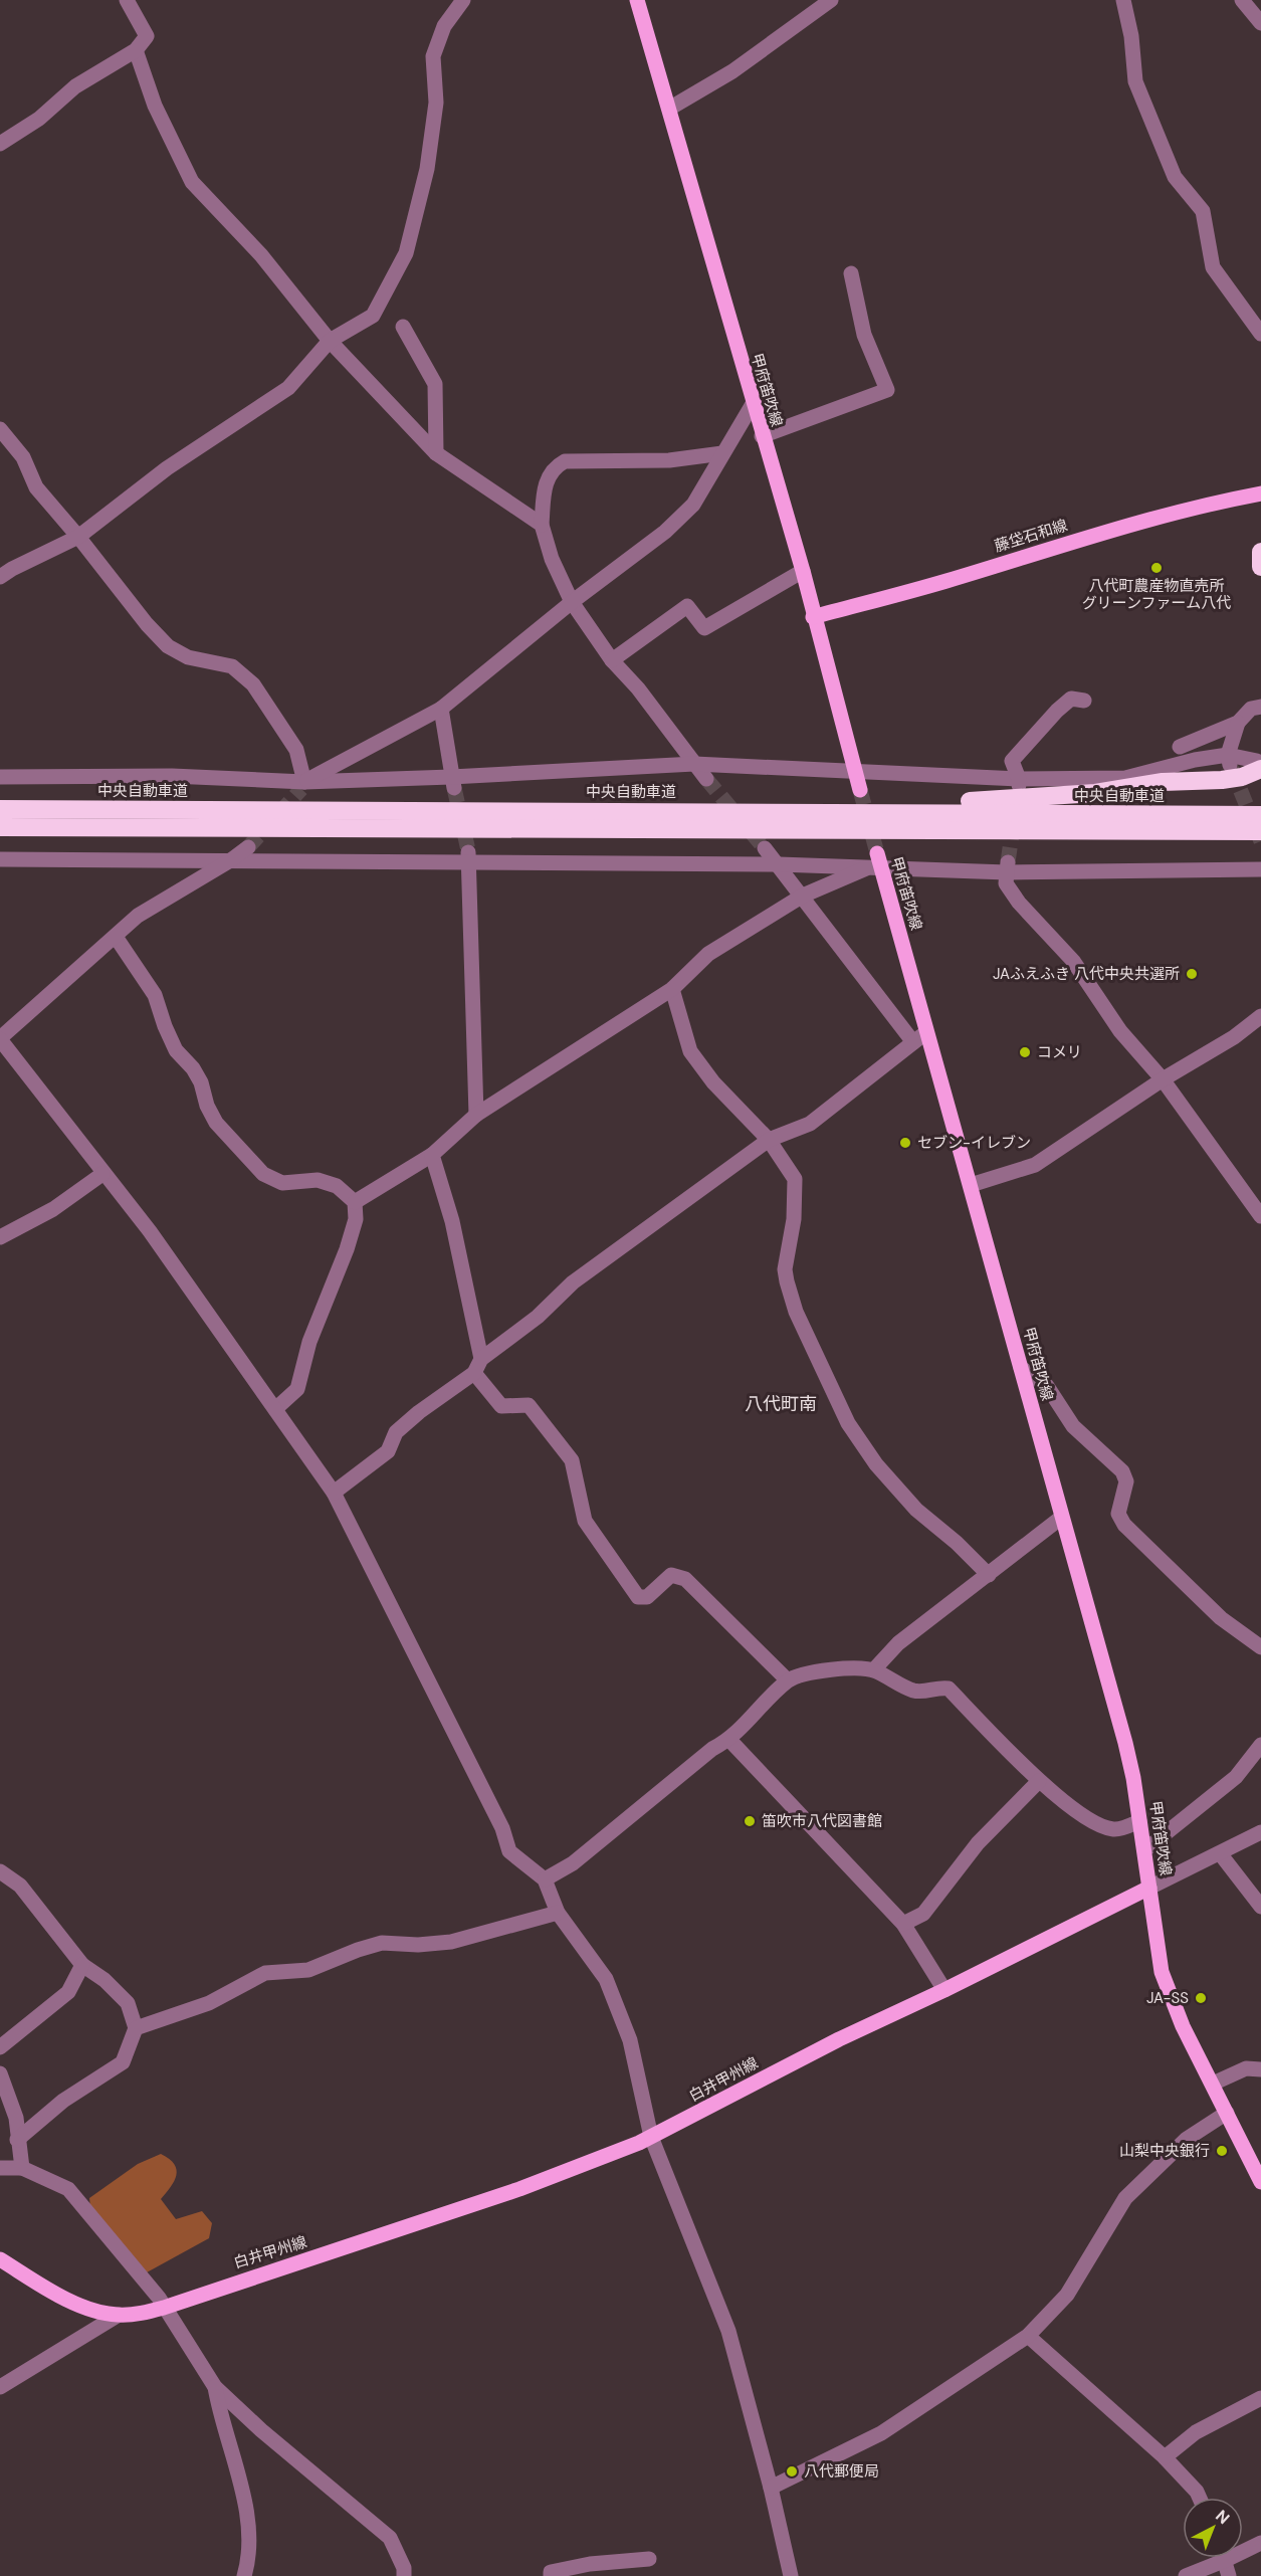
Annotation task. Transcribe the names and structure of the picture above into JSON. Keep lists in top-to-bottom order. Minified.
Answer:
{"streets":{"highway":["中央自動車道"],"main road":["甲府笛吹線","藤垈石和線","白井甲州線"]},"crossings":[["甲府笛吹線","藤垈石和線"],["甲府笛吹線","白井甲州線"]],"districts":["八代町南"],"places":["八代町農産物直売所 グリーンファーム八代","JAふえふき 八代中央共選所","コメリ","セブン-イレブン","笛吹市八代図書館","JA-SS","山梨中央銀行","八代郵便局"],"north":"top right"}
